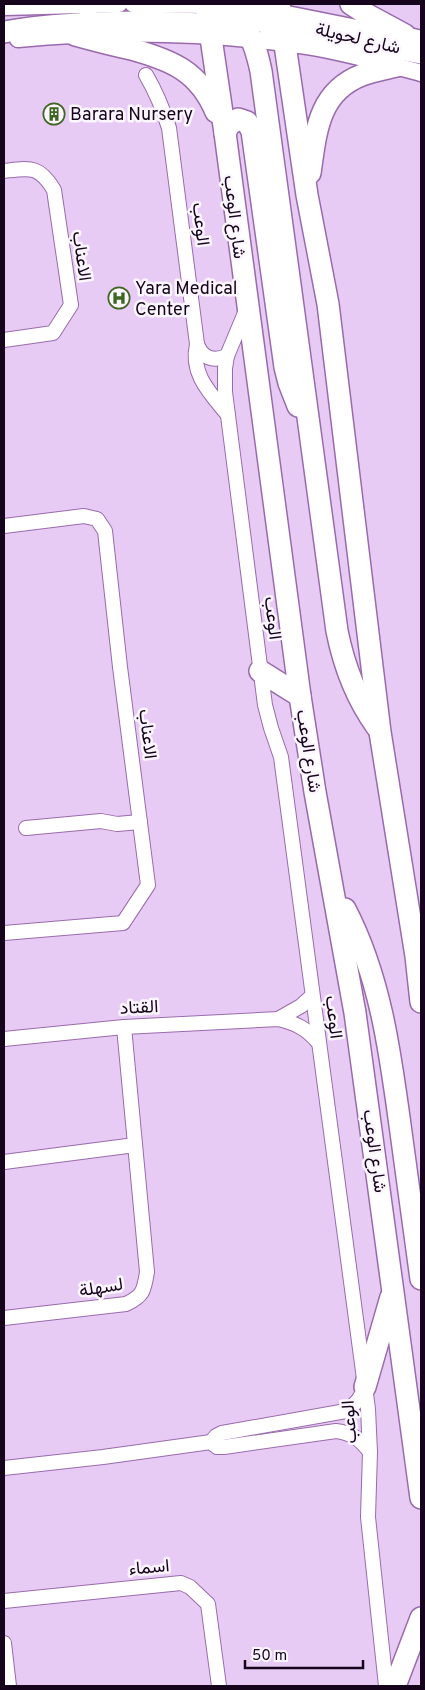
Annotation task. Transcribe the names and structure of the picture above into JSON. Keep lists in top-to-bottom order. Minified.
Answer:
{"streets":{"main road":["شارع الوعب"],"street":["شارع لحويلة","الوعب","الاعناب","القتاد","لسهلة","اسماء"]},"crossings":[["شارع الوعب","الوعب"],["الوعب","القتاد"],["القتاد","لسهلة"]],"places":{"building":["Barara Nursery"],"hospital":["Yara Medical Center"]},"scale_bar":"50 m"}
